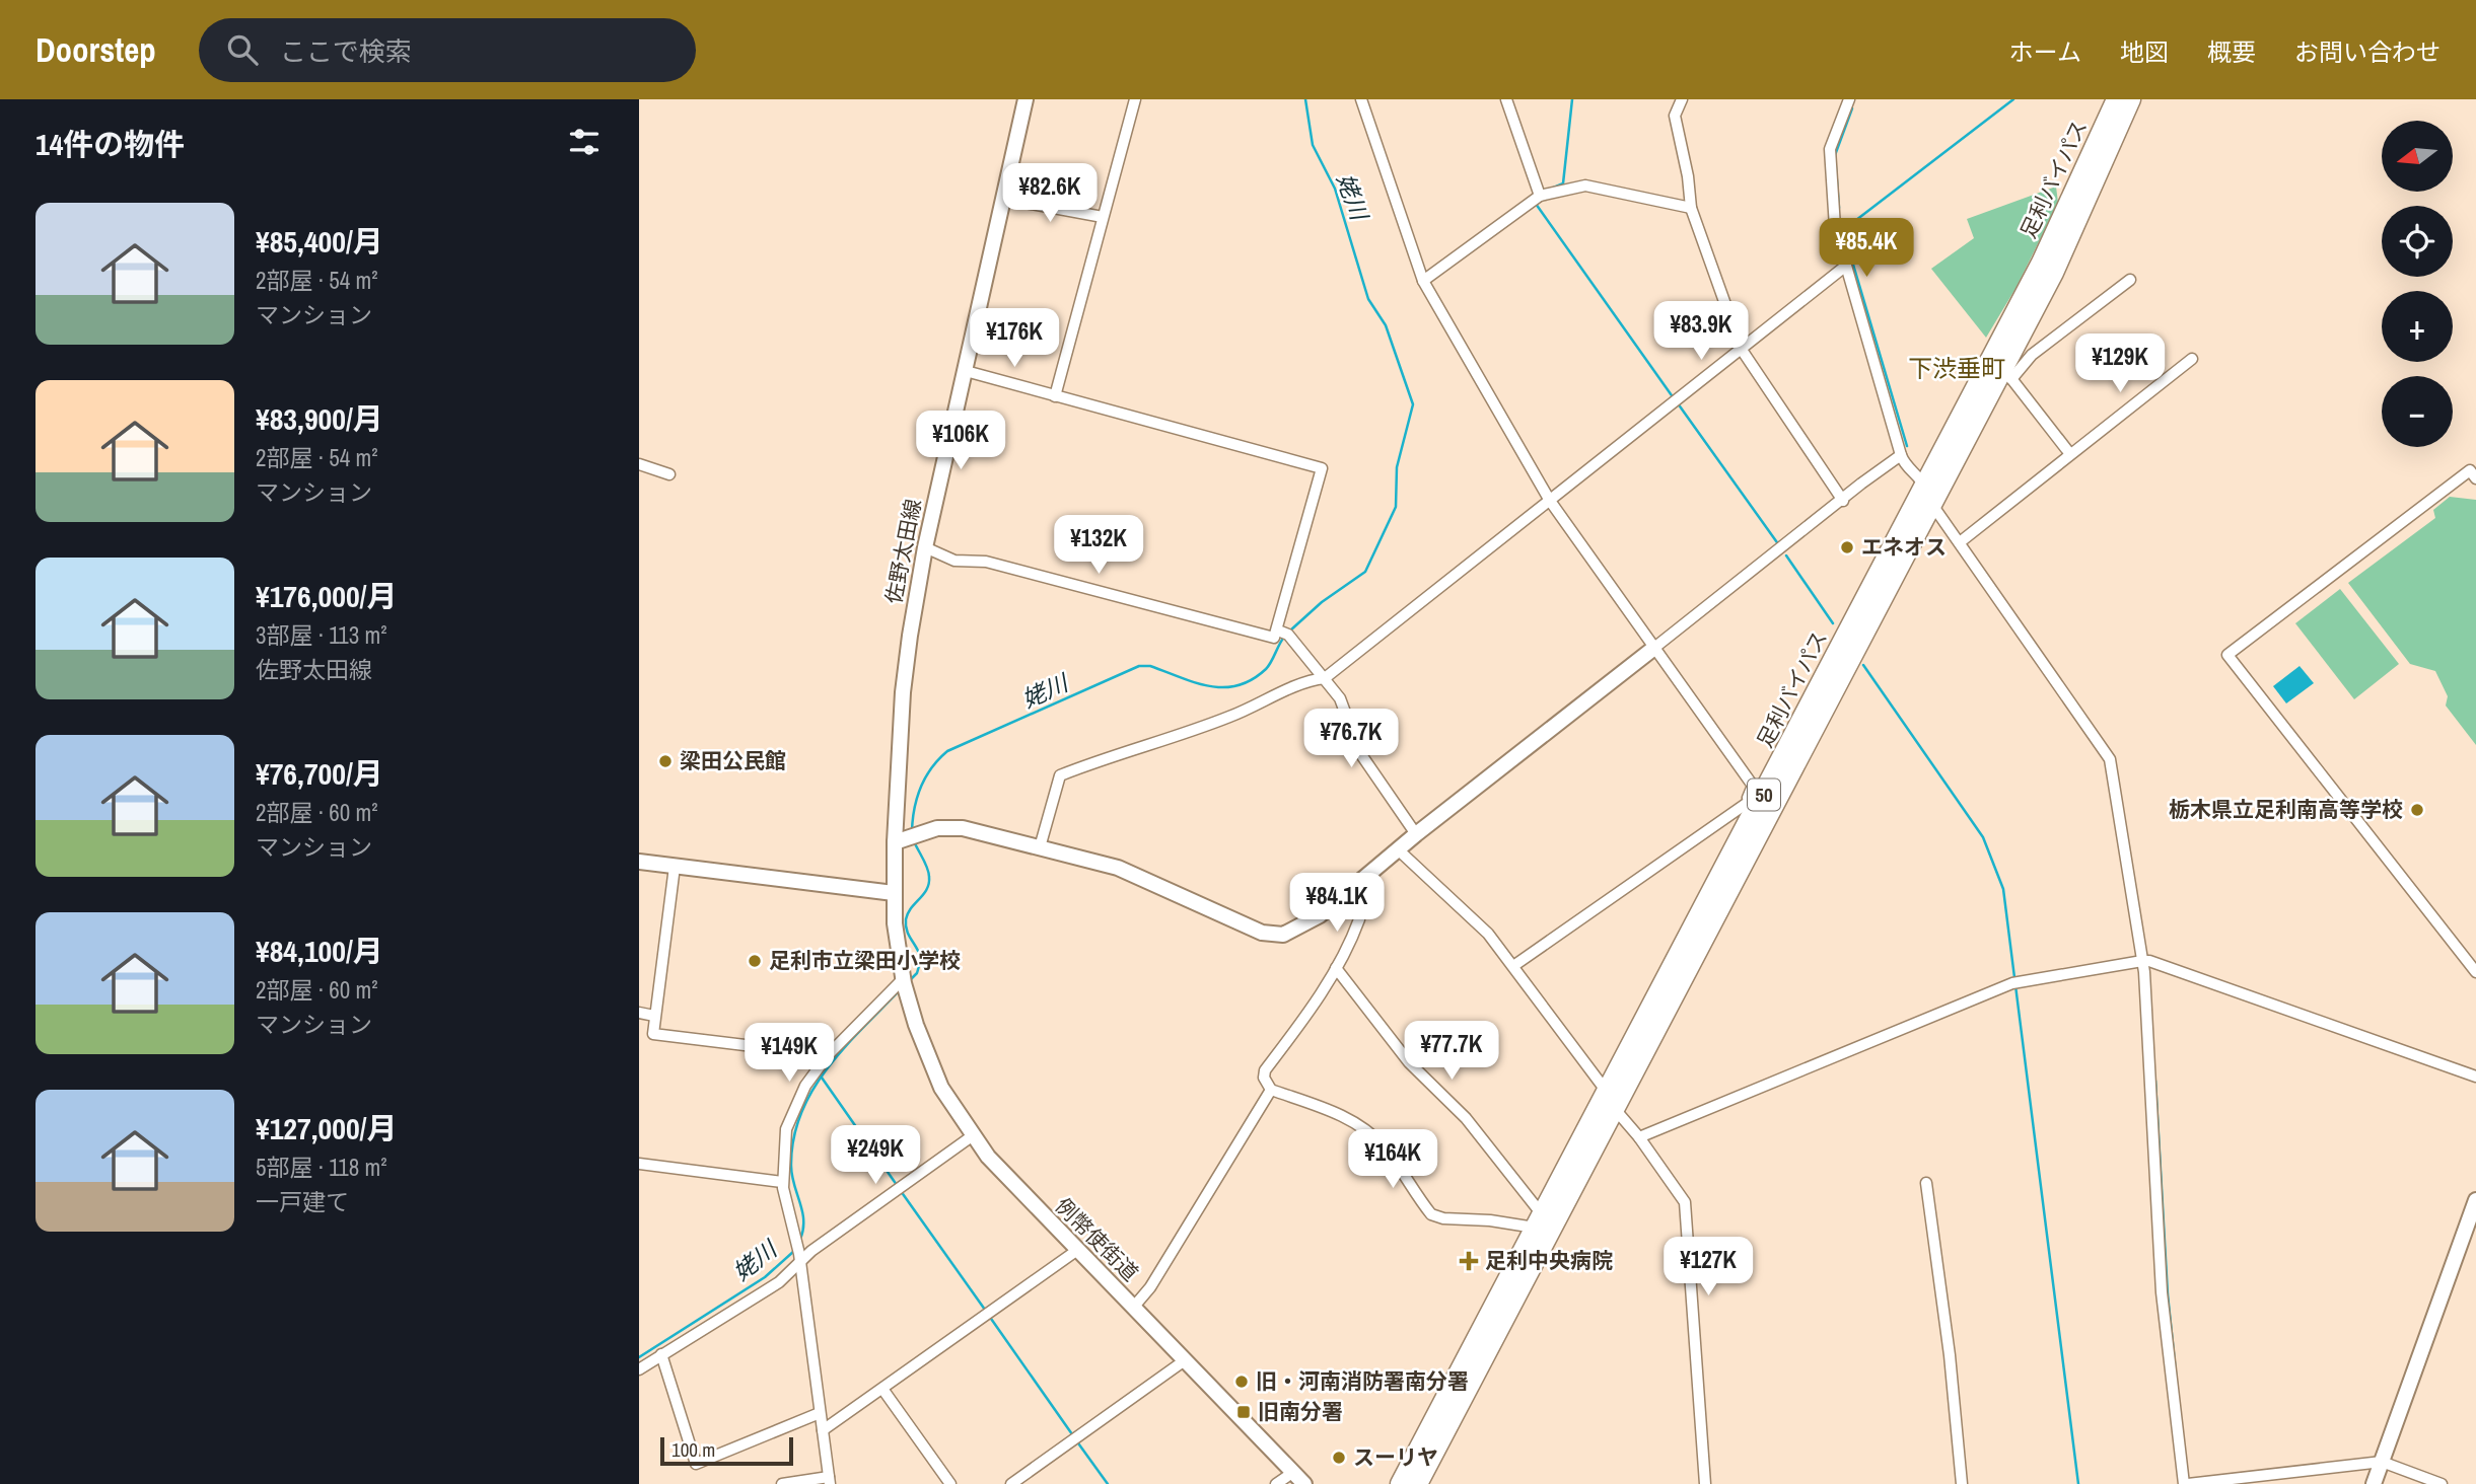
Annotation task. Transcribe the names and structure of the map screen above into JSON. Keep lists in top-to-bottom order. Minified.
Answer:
{"streets":{"highway":["足利バイパス","50"],"main road":["佐野太田線","例幣使街道"]},"crossings":[["佐野太田線","例幣使街道"]],"districts":["下渋垂町"],"water":["姥川"],"places":{"other":["エネオス","梁田公民館","栃木県立足利南高等学校","足利市立梁田小学校","旧・河南消防署南分署","スーリヤ"],"health":["足利中央病院"],"transit":["旧南分署"]},"scale_bar":"100 m","north":"left","page":{"header":"Doorstep","search":"ここで検索","nav":["ホーム","地図","概要","お問い合わせ"],"heading":"14件の物件","map_buttons":["+","−"],"price":["¥82.6K","¥85.4K","¥83.9K","¥176K","¥129K","¥106K","¥132K","¥76.7K","¥84.1K","¥77.7K","¥149K","¥249K","¥164K","¥127K"],"list":[{"name":"¥85,400/月","note":"2部屋 · 54 m² · マンション"},{"name":"¥83,900/月","note":"2部屋 · 54 m² · マンション"},{"name":"¥176,000/月","note":"3部屋 · 113 m² · 佐野太田線"},{"name":"¥76,700/月","note":"2部屋 · 60 m² · マンション"},{"name":"¥84,100/月","note":"2部屋 · 60 m² · マンション"},{"name":"¥127,000/月","note":"5部屋 · 118 m² · 一戸建て"}],"scale":"100 m"}}
